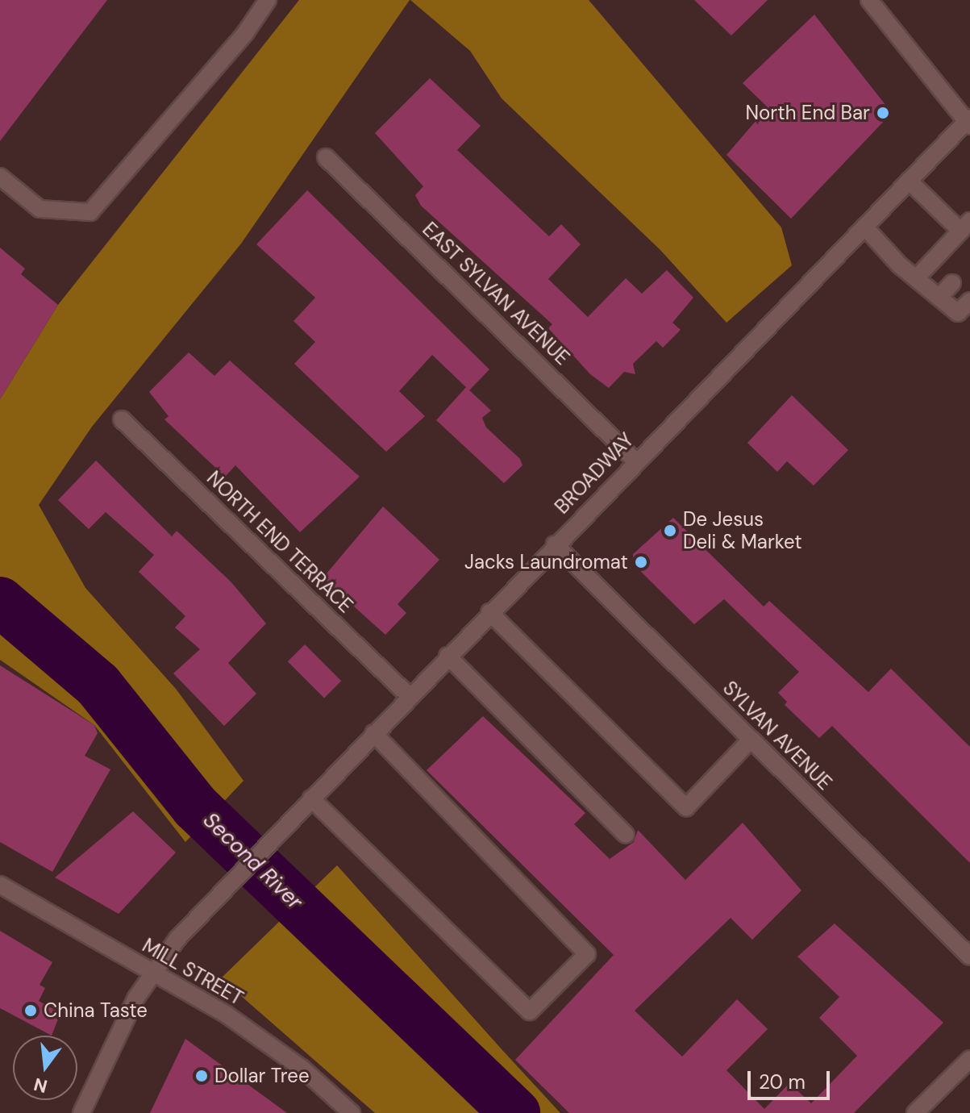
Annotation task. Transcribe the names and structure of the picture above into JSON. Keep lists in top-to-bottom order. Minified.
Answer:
{"streets":{"street":["EAST SYLVAN AVENUE","BROADWAY","NORTH END TERRACE","SYLVAN AVENUE","MILL STREET"]},"crossings":[["EAST SYLVAN AVENUE","BROADWAY"],["BROADWAY","NORTH END TERRACE"],["BROADWAY","SYLVAN AVENUE"],["BROADWAY","MILL STREET"]],"water":["Second River"],"places":["North End Bar","De Jesus Deli & Market","Jacks Laundromat","China Taste","Dollar Tree"],"scale_bar":"20 m","north":"bottom"}
